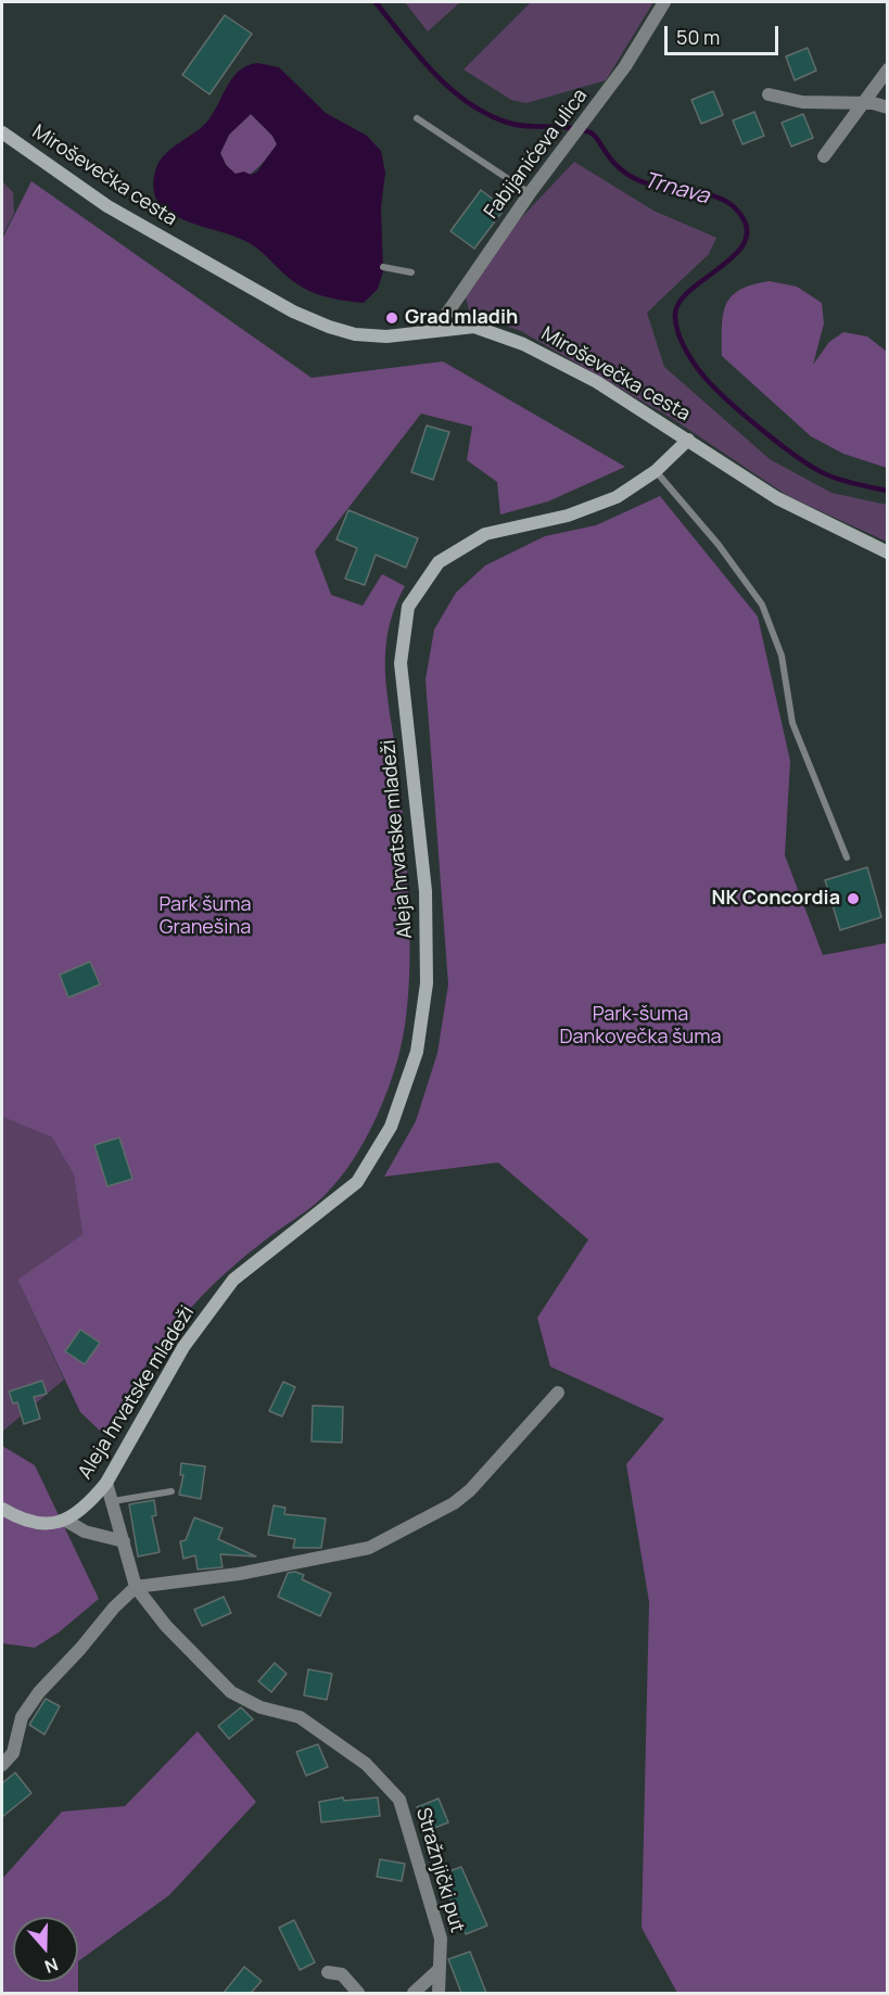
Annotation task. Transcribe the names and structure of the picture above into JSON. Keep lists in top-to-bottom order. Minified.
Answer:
{"streets":{"street":["Fabijanićeva ulica","Miroševečka cesta","Aleja hrvatske mladeži","Stražnjički put"]},"crossings":[["Fabijanićeva ulica","Miroševečka cesta"],["Miroševečka cesta","Aleja hrvatske mladeži"],["Aleja hrvatske mladeži","Stražnjički put"]],"water":["Trnava"],"parks":["Park šuma Granešina","Park-šuma Dankovečka šuma"],"places":["Grad mladih","NK Concordia"],"scale_bar":"50 m","north":"bottom"}
